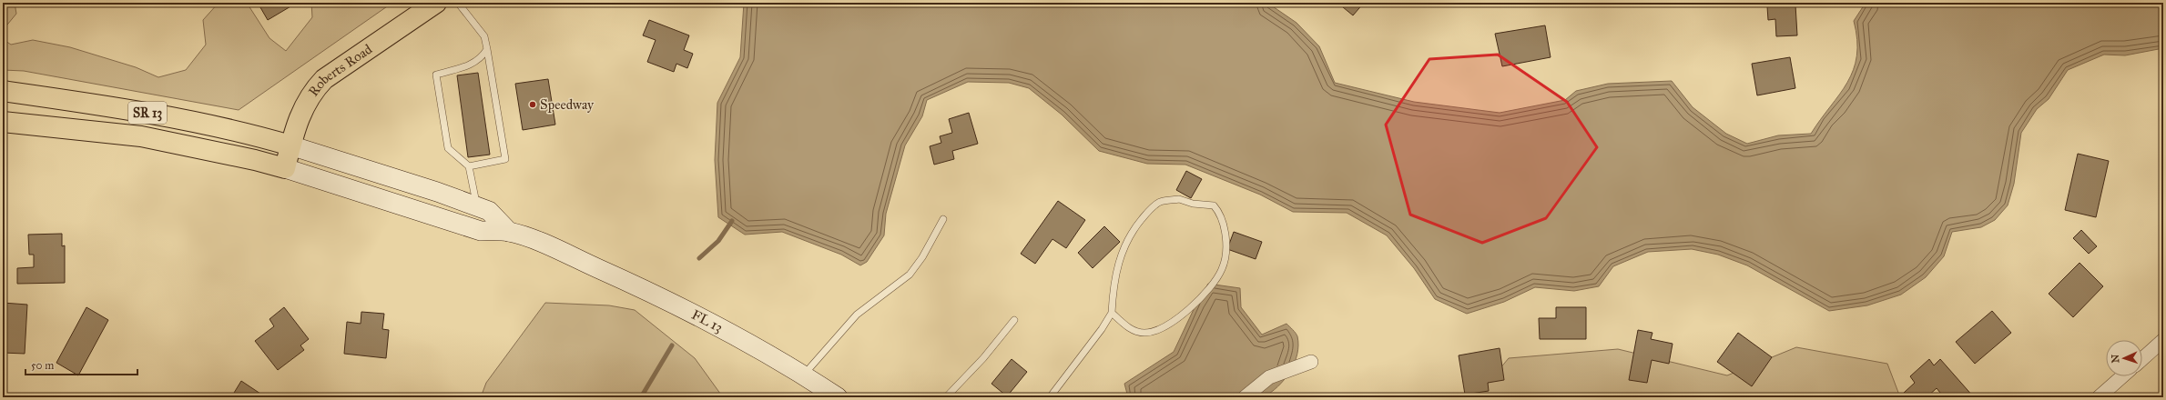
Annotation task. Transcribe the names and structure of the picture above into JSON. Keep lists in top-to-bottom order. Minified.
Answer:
{"streets":{"main road":["Roberts Road","SR 13","FL 13"]},"crossings":[["Roberts Road","SR 13"],["SR 13","FL 13"]],"places":["Speedway"],"scale_bar":"50 m","north":"left"}
